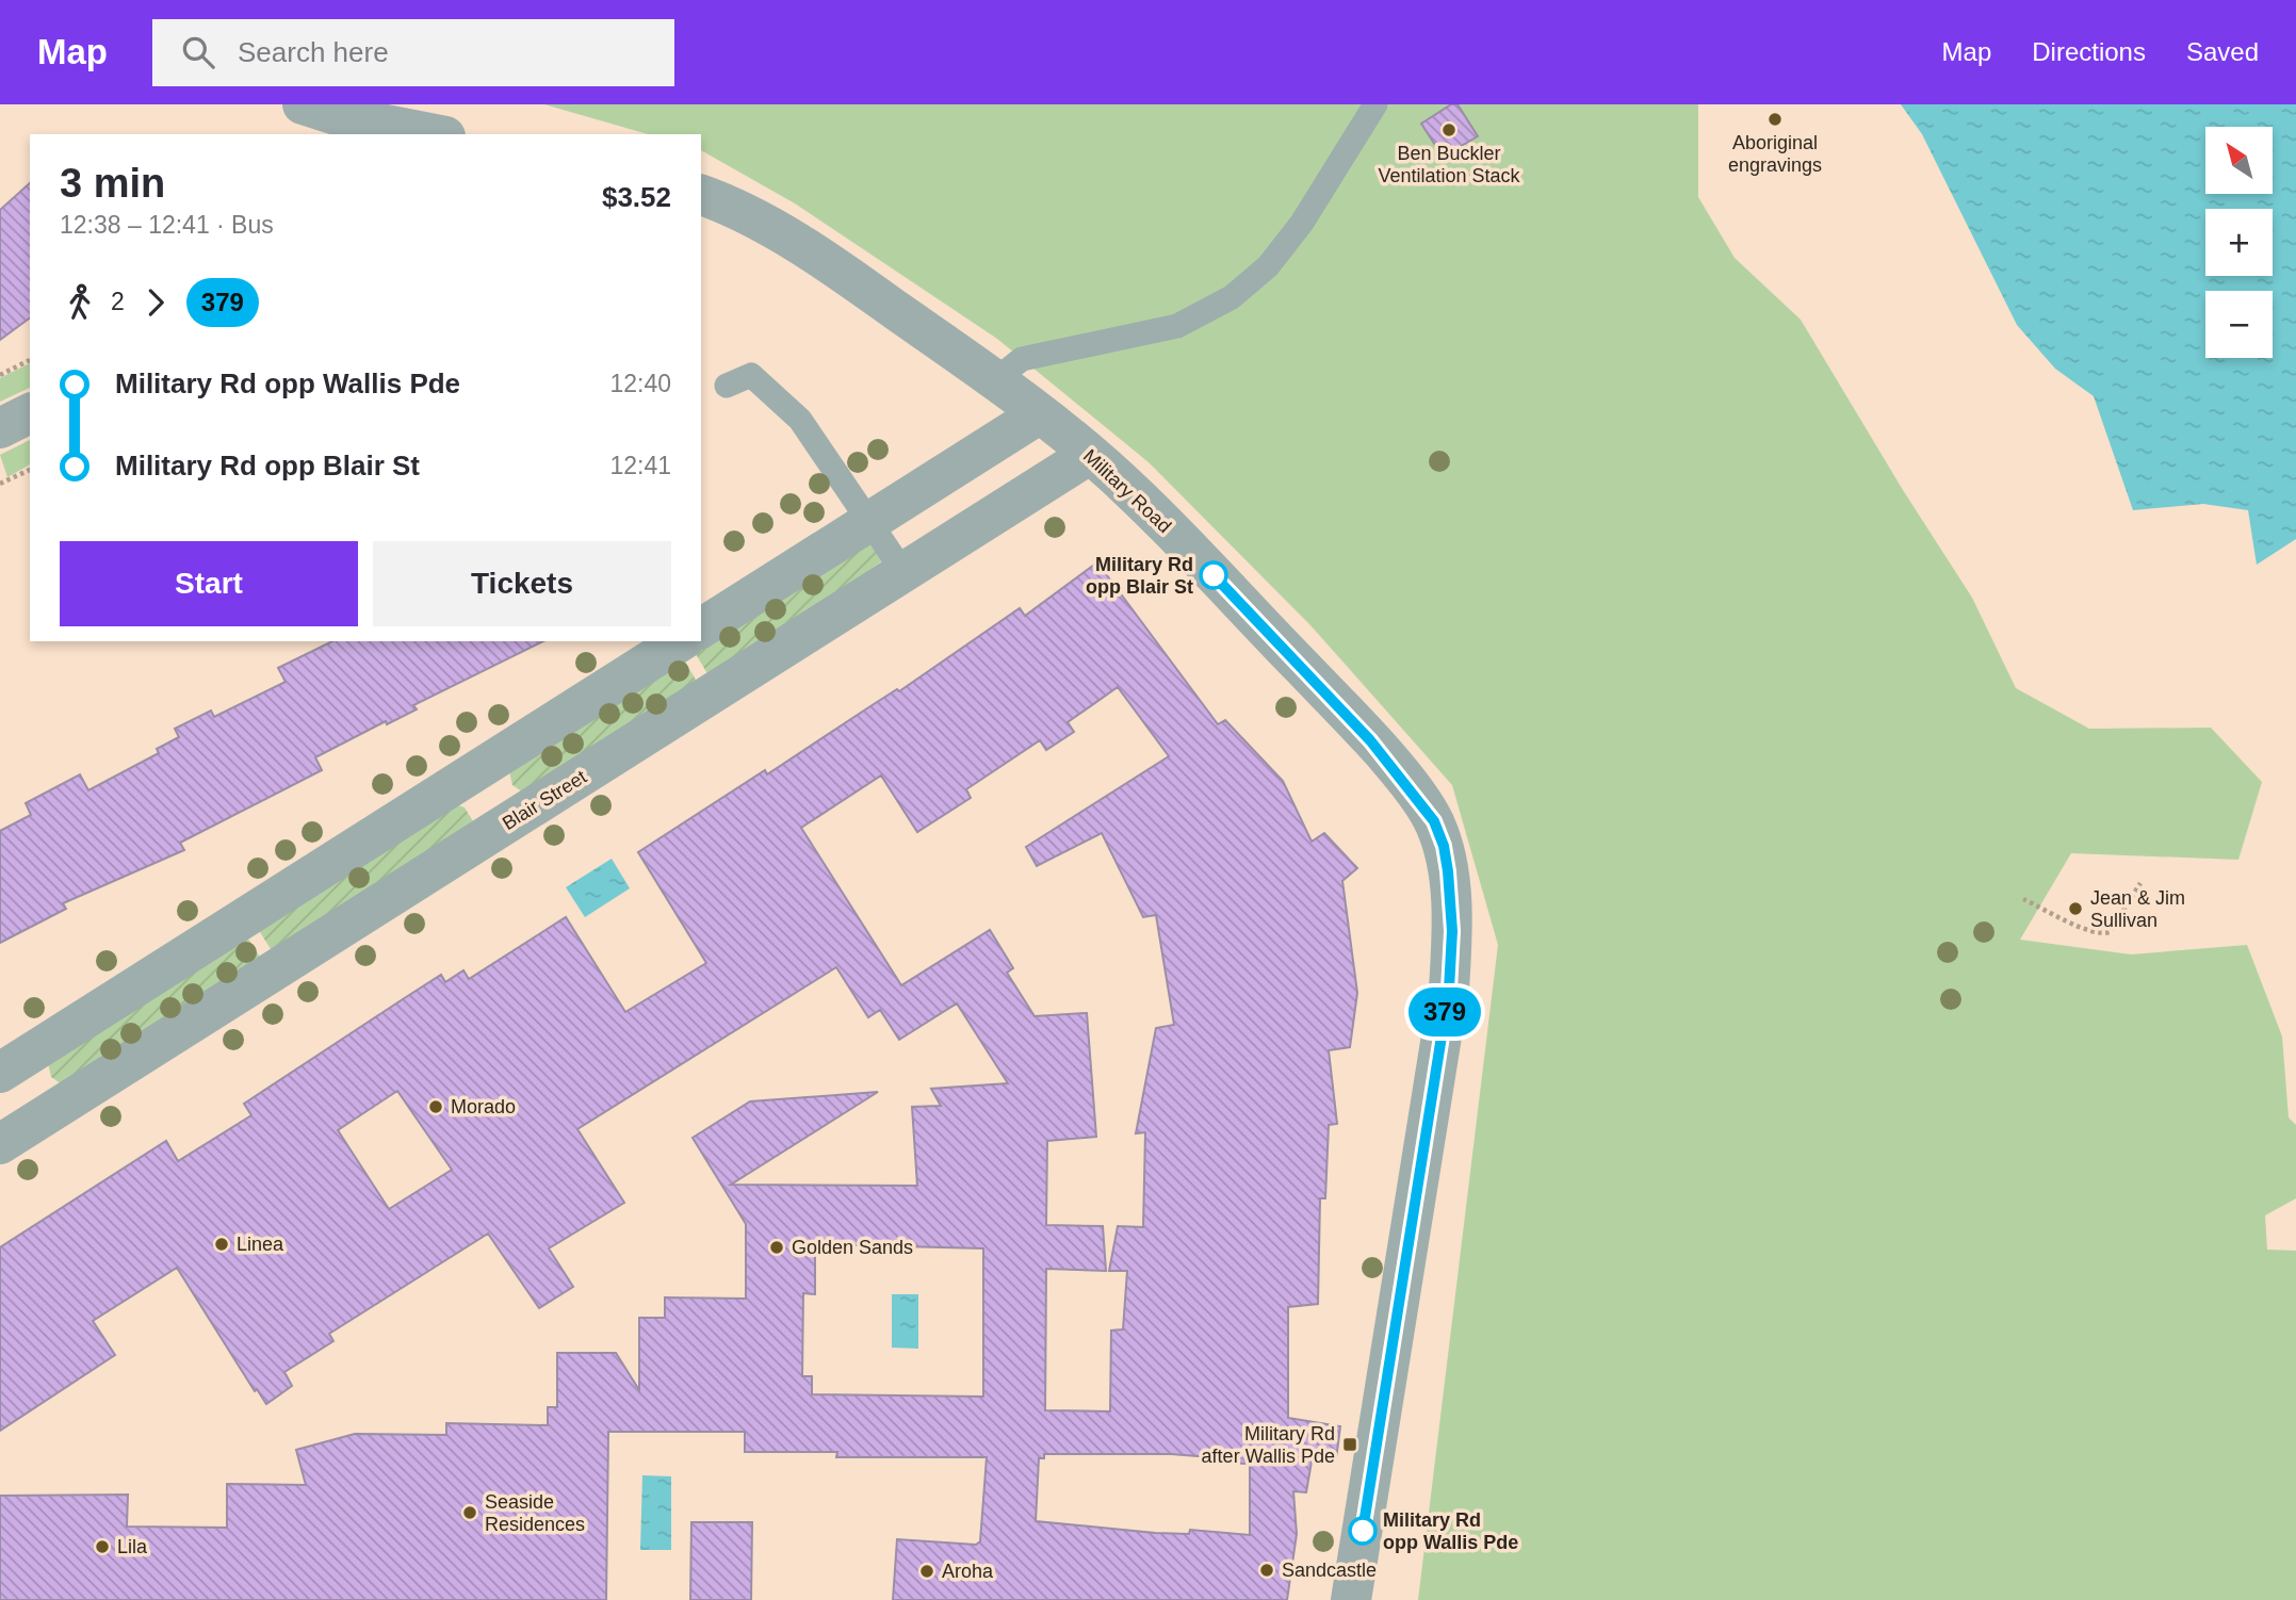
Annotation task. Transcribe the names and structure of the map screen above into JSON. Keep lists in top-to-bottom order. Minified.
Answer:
{"streets":{"street":["Military Road","Blair Street"]},"crossings":[["Military Road","Blair Street"]],"places":{"other":["Aboriginal engravings","Ben Buckler Ventilation Stack","Military Rd opp Blair St","Jean & Jim Sullivan","Morado","Linea","Golden Sands","Seaside Residences","Military Rd opp Wallis Pde","Lila","Sandcastle","Aroha"],"transit":["Military Rd after Wallis Pde"]},"lines":["bus line 379"],"north":"top left","page":{"header":"Map","search":"Search here","nav":["Map","Directions","Saved"],"on_map":"379","map_buttons":["+","−"],"heading":["3 min","12:38 – 12:41 · Bus","$3.52"],"legs":["2","379"],"list":[{"name":"Military Rd opp Wallis Pde","value":"12:40"},{"name":"Military Rd opp Blair St","value":"12:41"}],"buttons":["Start","Tickets"]}}
